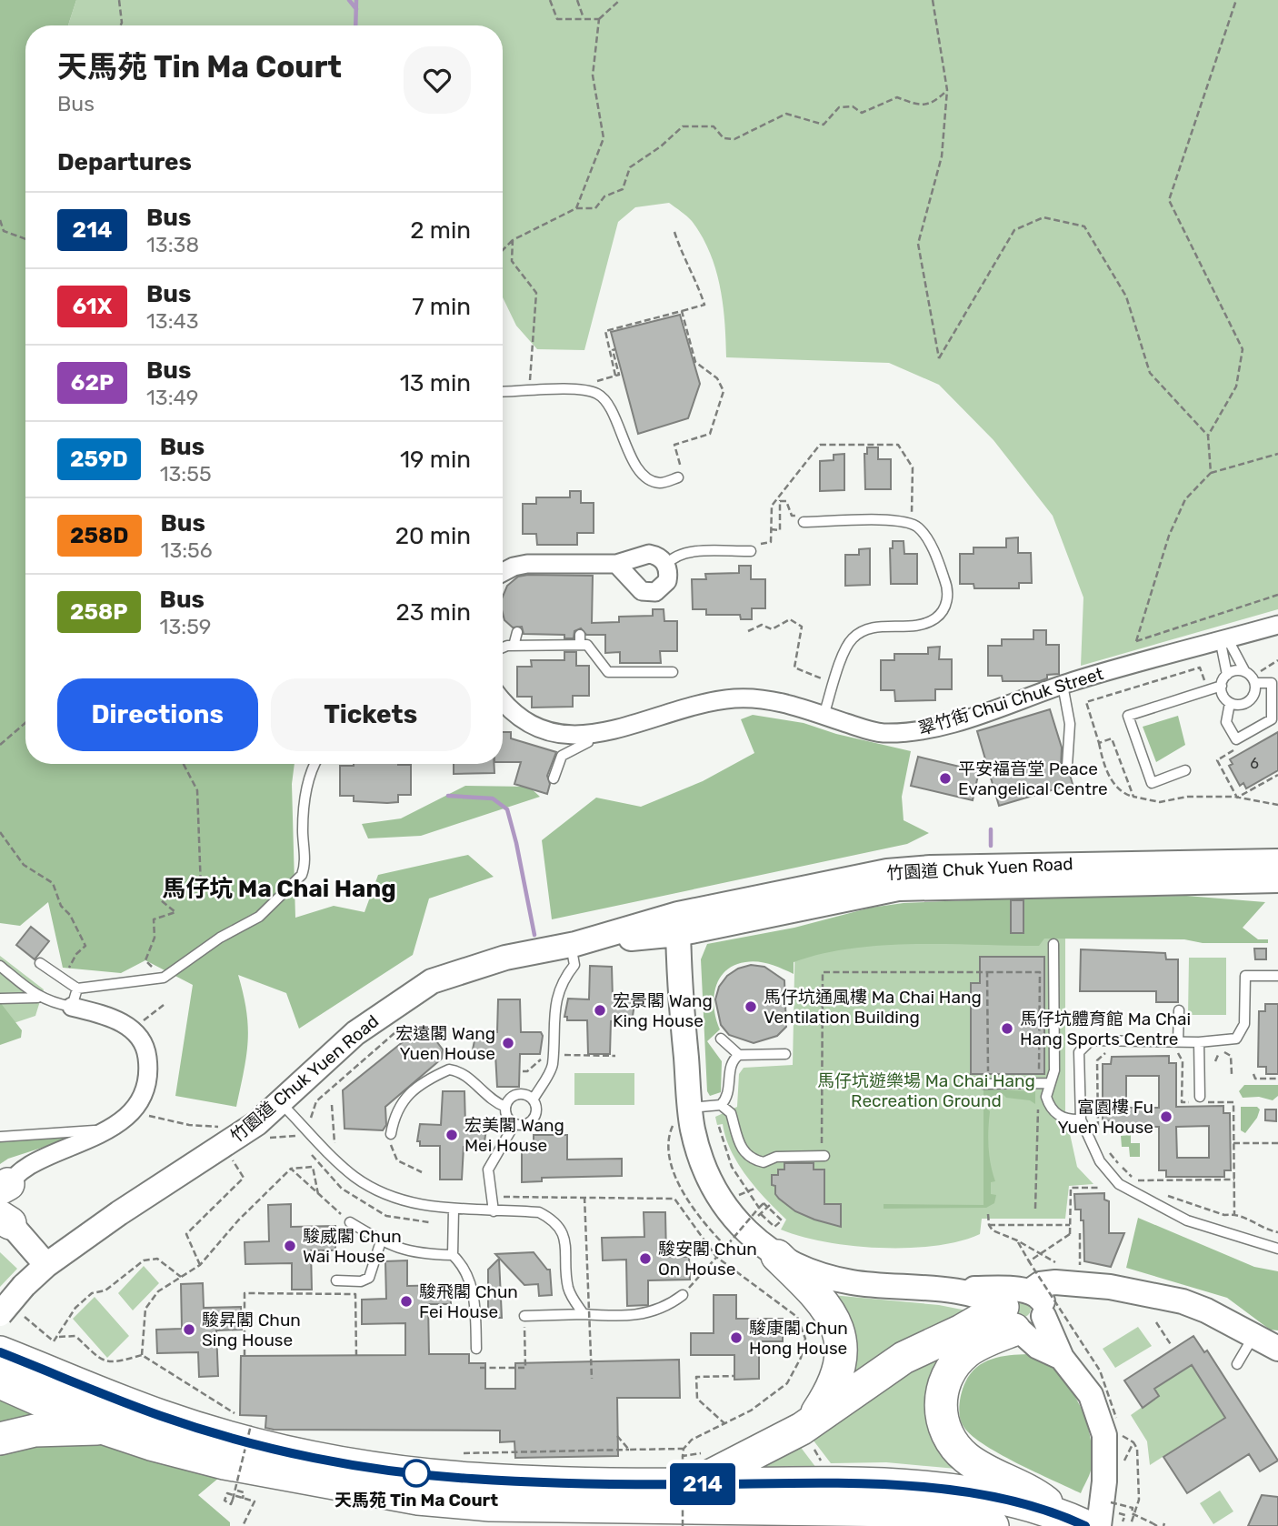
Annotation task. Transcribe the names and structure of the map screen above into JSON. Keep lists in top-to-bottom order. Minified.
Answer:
{"streets":{"main road":["竹園道 Chuk Yuen Road"],"street":["翠竹街 Chui Chuk Street"]},"districts":["馬仔坑 Ma Chai Hang"],"parks":["馬仔坑遊樂場 Ma Chai Hang Recreation Ground"],"places":["平安福音堂 Peace Evangelical Centre","馬仔坑通風樓 Ma Chai Hang Ventilation Building","宏景閣 Wang King House","馬仔坑體育館 Ma Chai Hang Sports Centre","宏遠閣 Wang Yuen House","富園樓 Fu Yuen House","宏美閣 Wang Mei House","駿威閣 Chun Wai House","駿安閣 Chun On House","駿飛閣 Chun Fei House","駿昇閣 Chun Sing House","駿康閣 Chun Hong House","天馬苑 Tin Ma Court"],"lines":["bus line 214"],"house_numbers":["6"],"page":{"on_map":"214","heading":[["天馬苑 Tin Ma Court","Bus"],"Departures"],"list":[{"mark":"214","name":"Bus","note":"13:38","value":"2 min"},{"mark":"61X","name":"Bus","note":"13:43","value":"7 min"},{"mark":"62P","name":"Bus","note":"13:49","value":"13 min"},{"mark":"259D","name":"Bus","note":"13:55","value":"19 min"},{"mark":"258D","name":"Bus","note":"13:56","value":"20 min"},{"mark":"258P","name":"Bus","note":"13:59","value":"23 min"}],"buttons":["Directions","Tickets"]}}
